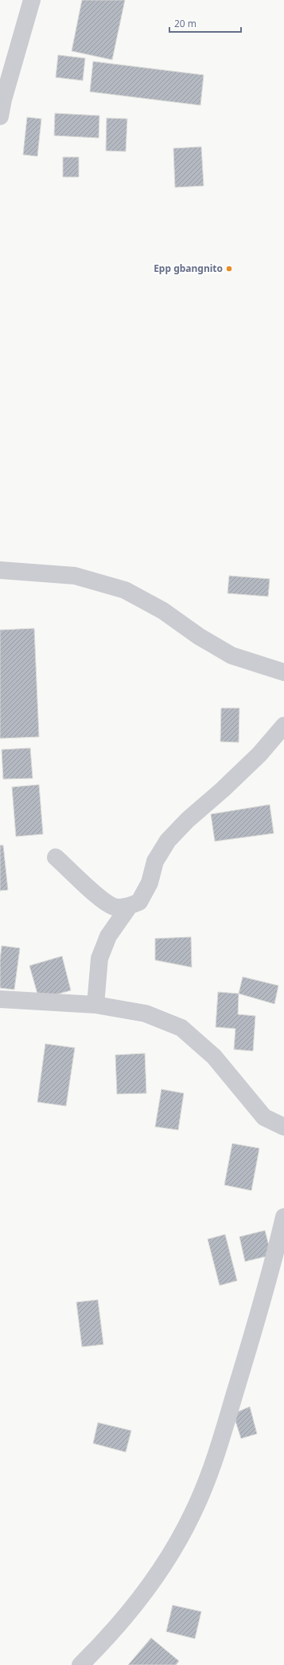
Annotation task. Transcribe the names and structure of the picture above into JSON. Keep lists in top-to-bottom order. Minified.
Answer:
{"places":["Epp gbangnito"],"scale_bar":"20 m"}
